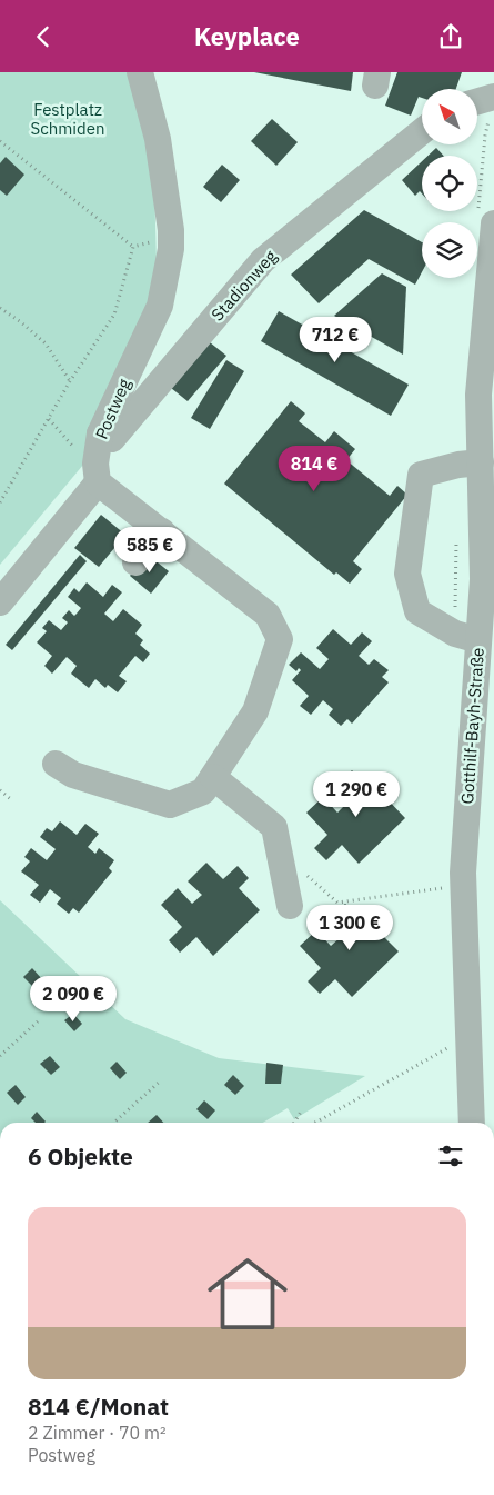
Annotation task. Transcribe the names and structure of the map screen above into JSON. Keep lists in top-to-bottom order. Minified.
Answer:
{"streets":{"street":["Stadionweg","Postweg","Gotthilf-Bayh-Straße"]},"crossings":[["Stadionweg","Postweg"]],"parks":["Festplatz Schmiden"],"north":"top left","page":{"header":"Keyplace","price":["712 €","814 €","585 €","1 290 €","1 300 €","2 090 €"],"heading":"6 Objekte","list":[{"name":"814 €/Monat","note":"2 Zimmer · 70 m² · Postweg"}]}}
